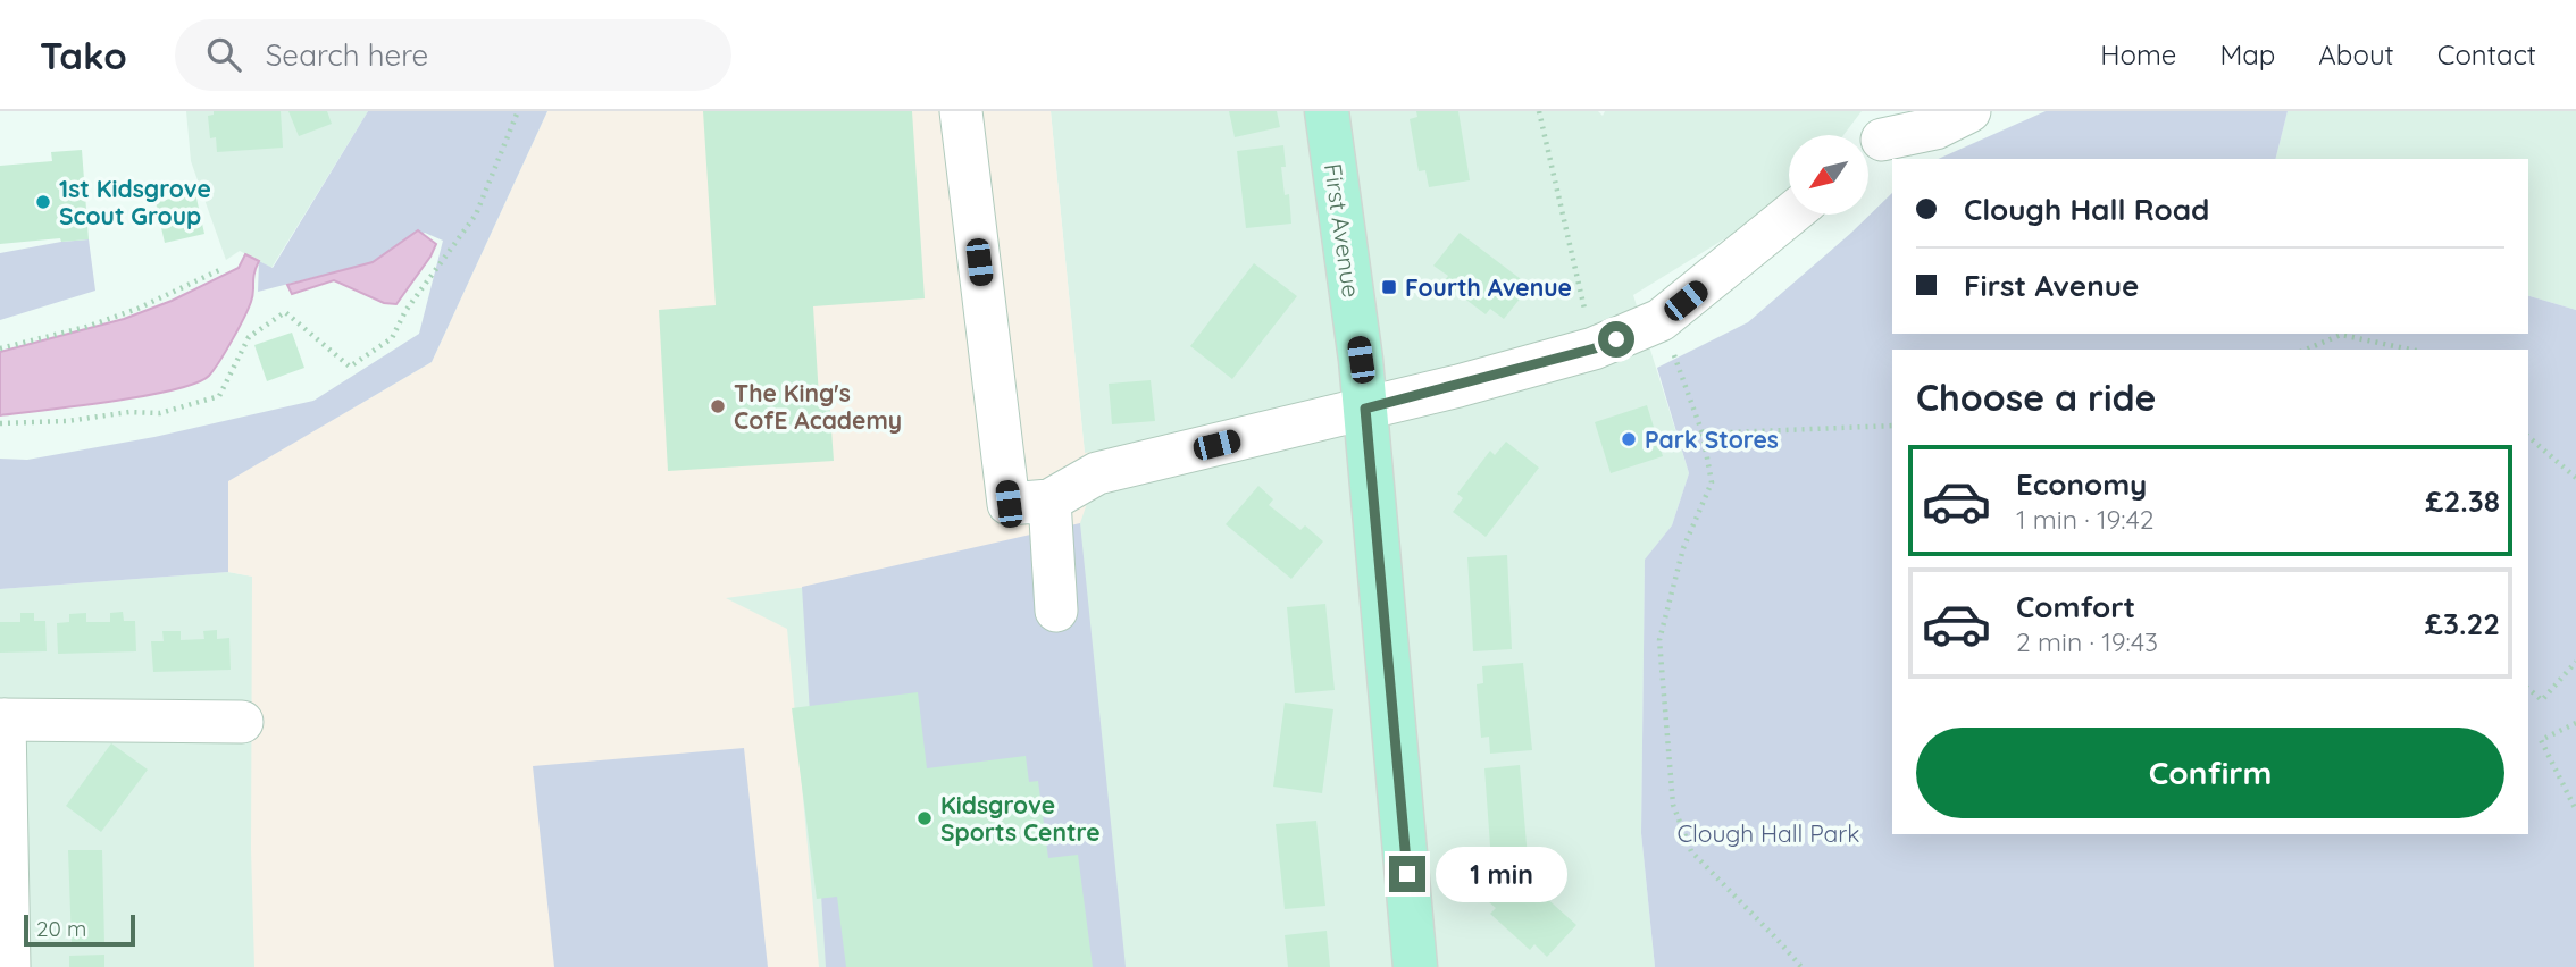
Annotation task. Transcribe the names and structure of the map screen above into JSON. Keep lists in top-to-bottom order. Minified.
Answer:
{"streets":{"main road":["First Avenue"]},"parks":["Clough Hall Park"],"places":{"other":["1st Kidsgrove Scout Group","The King's CofE Academy","Park Stores","Kidsgrove Sports Centre"],"transit":["Fourth Avenue"]},"scale_bar":"20 m","north":"bottom left","page":{"header":"Tako","search":"Search here","nav":["Home","Map","About","Contact"],"banner":["Clough Hall Road","First Avenue"],"heading":"Choose a ride","list":[{"name":"Economy","note":"1 min · 19:42","value":"£2.38"},{"name":"Comfort","note":"2 min · 19:43","value":"£3.22"}],"buttons":"Confirm","bubble":"1 min","scale":"20 m"}}
